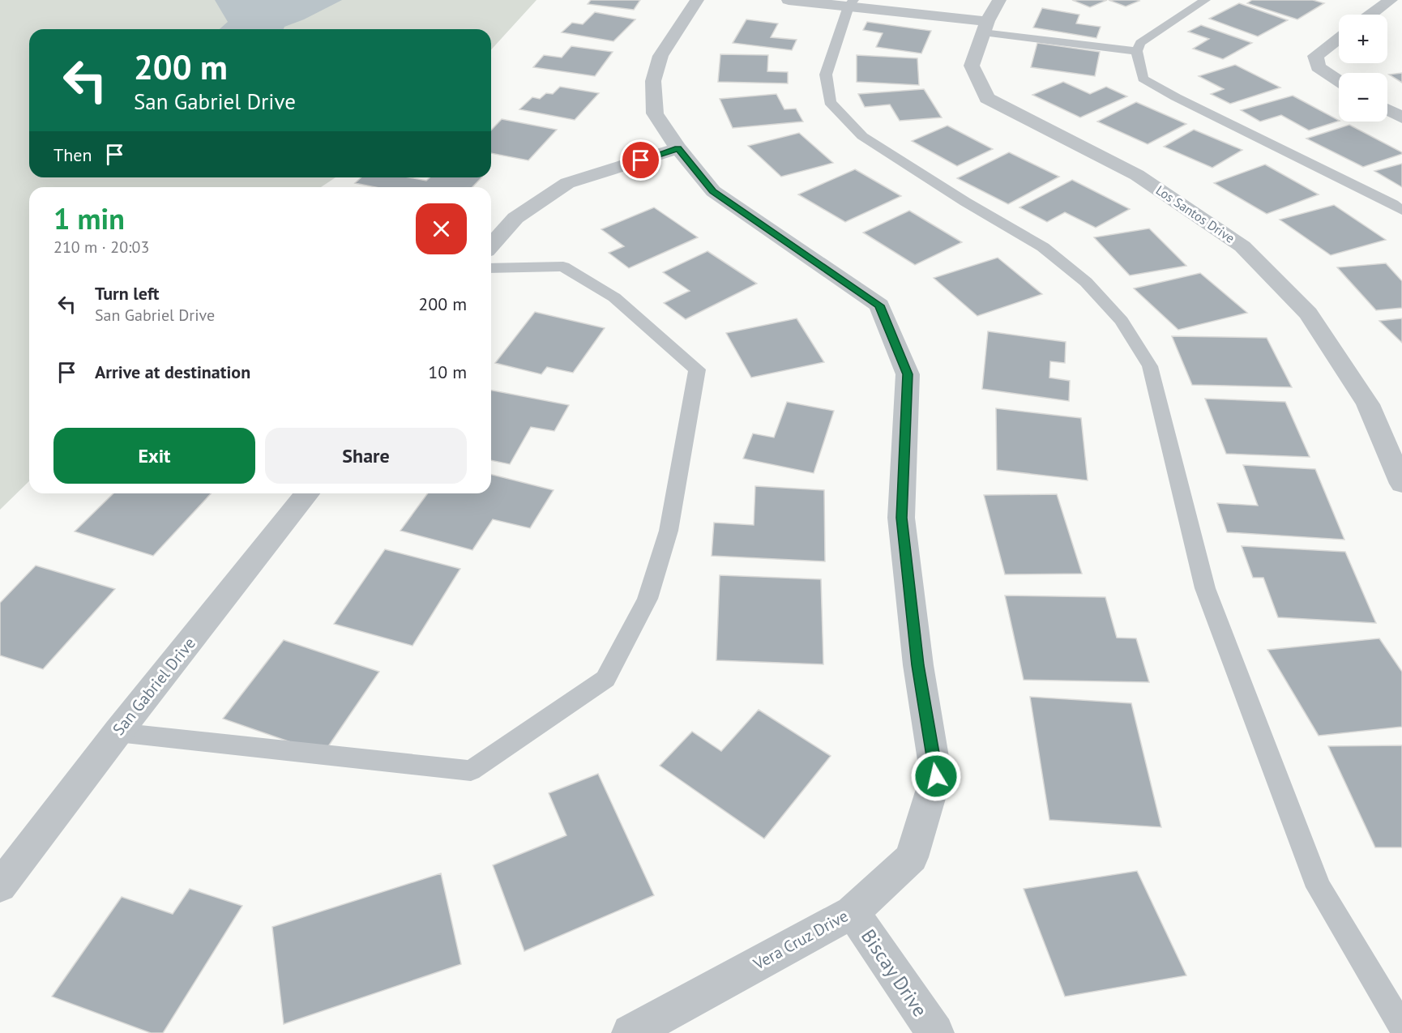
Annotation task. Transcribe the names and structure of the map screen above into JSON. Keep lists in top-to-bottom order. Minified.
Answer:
{"streets":{"street":["Los Santos Drive","San Gabriel Drive","Vera Cruz Drive","Biscay Drive"]},"crossings":[["Vera Cruz Drive","Biscay Drive"]],"page":{"map_buttons":["+","−"],"turn":["200 m","San Gabriel Drive"],"then":"Then","heading":["1 min","210 m · 20:03"],"list":[{"name":"Turn left","note":"San Gabriel Drive","value":"200 m"},{"name":"Arrive at destination","value":"10 m"}],"buttons":["Exit","Share"]}}
